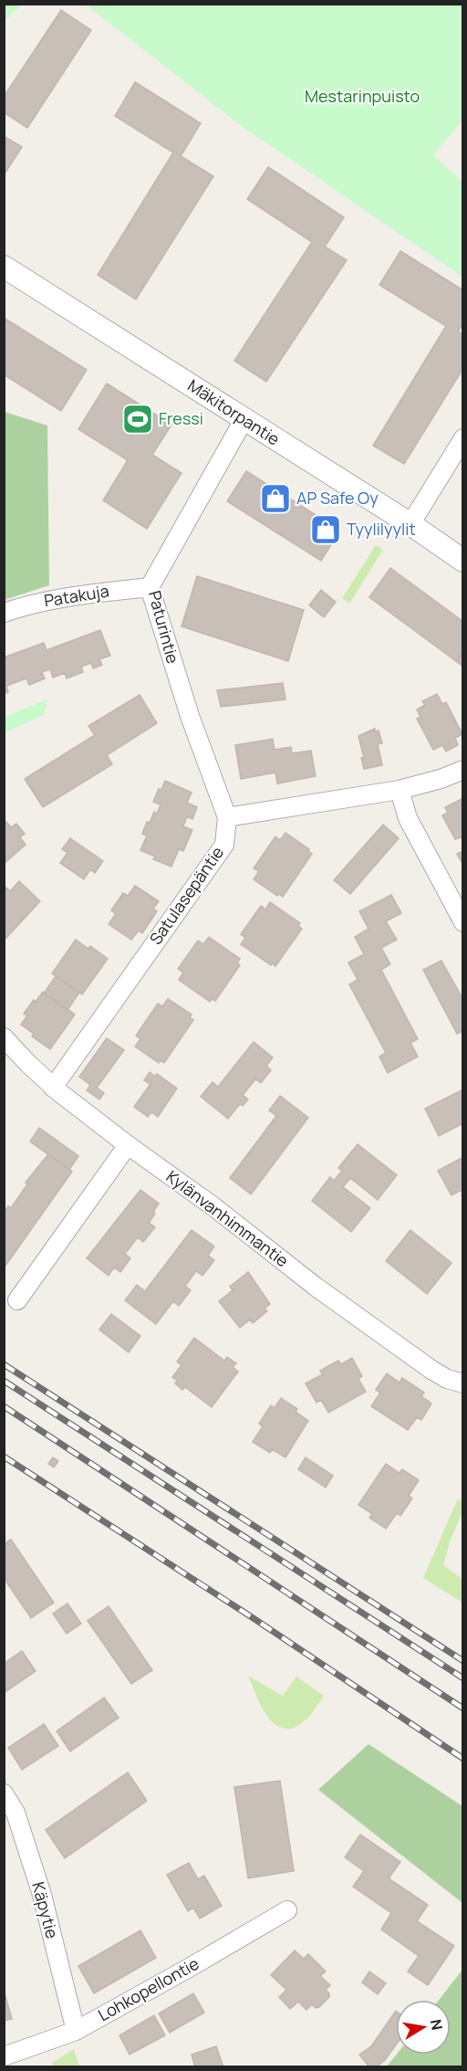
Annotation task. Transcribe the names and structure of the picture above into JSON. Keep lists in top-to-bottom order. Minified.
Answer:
{"streets":{"street":["Mäkitorpantie","Patakuja","Paturintie","Satulasepäntie","Kylänvanhimmantie","Käpytie","Lohkopellontie"]},"crossings":[["Mäkitorpantie","Paturintie"],["Patakuja","Paturintie"],["Paturintie","Satulasepäntie"],["Satulasepäntie","Kylänvanhimmantie"],["Käpytie","Lohkopellontie"]],"parks":["Mestarinpuisto"],"places":{"sports":["Fressi"],"shop":["AP Safe Oy","Tyylilyylit"]},"north":"right"}
